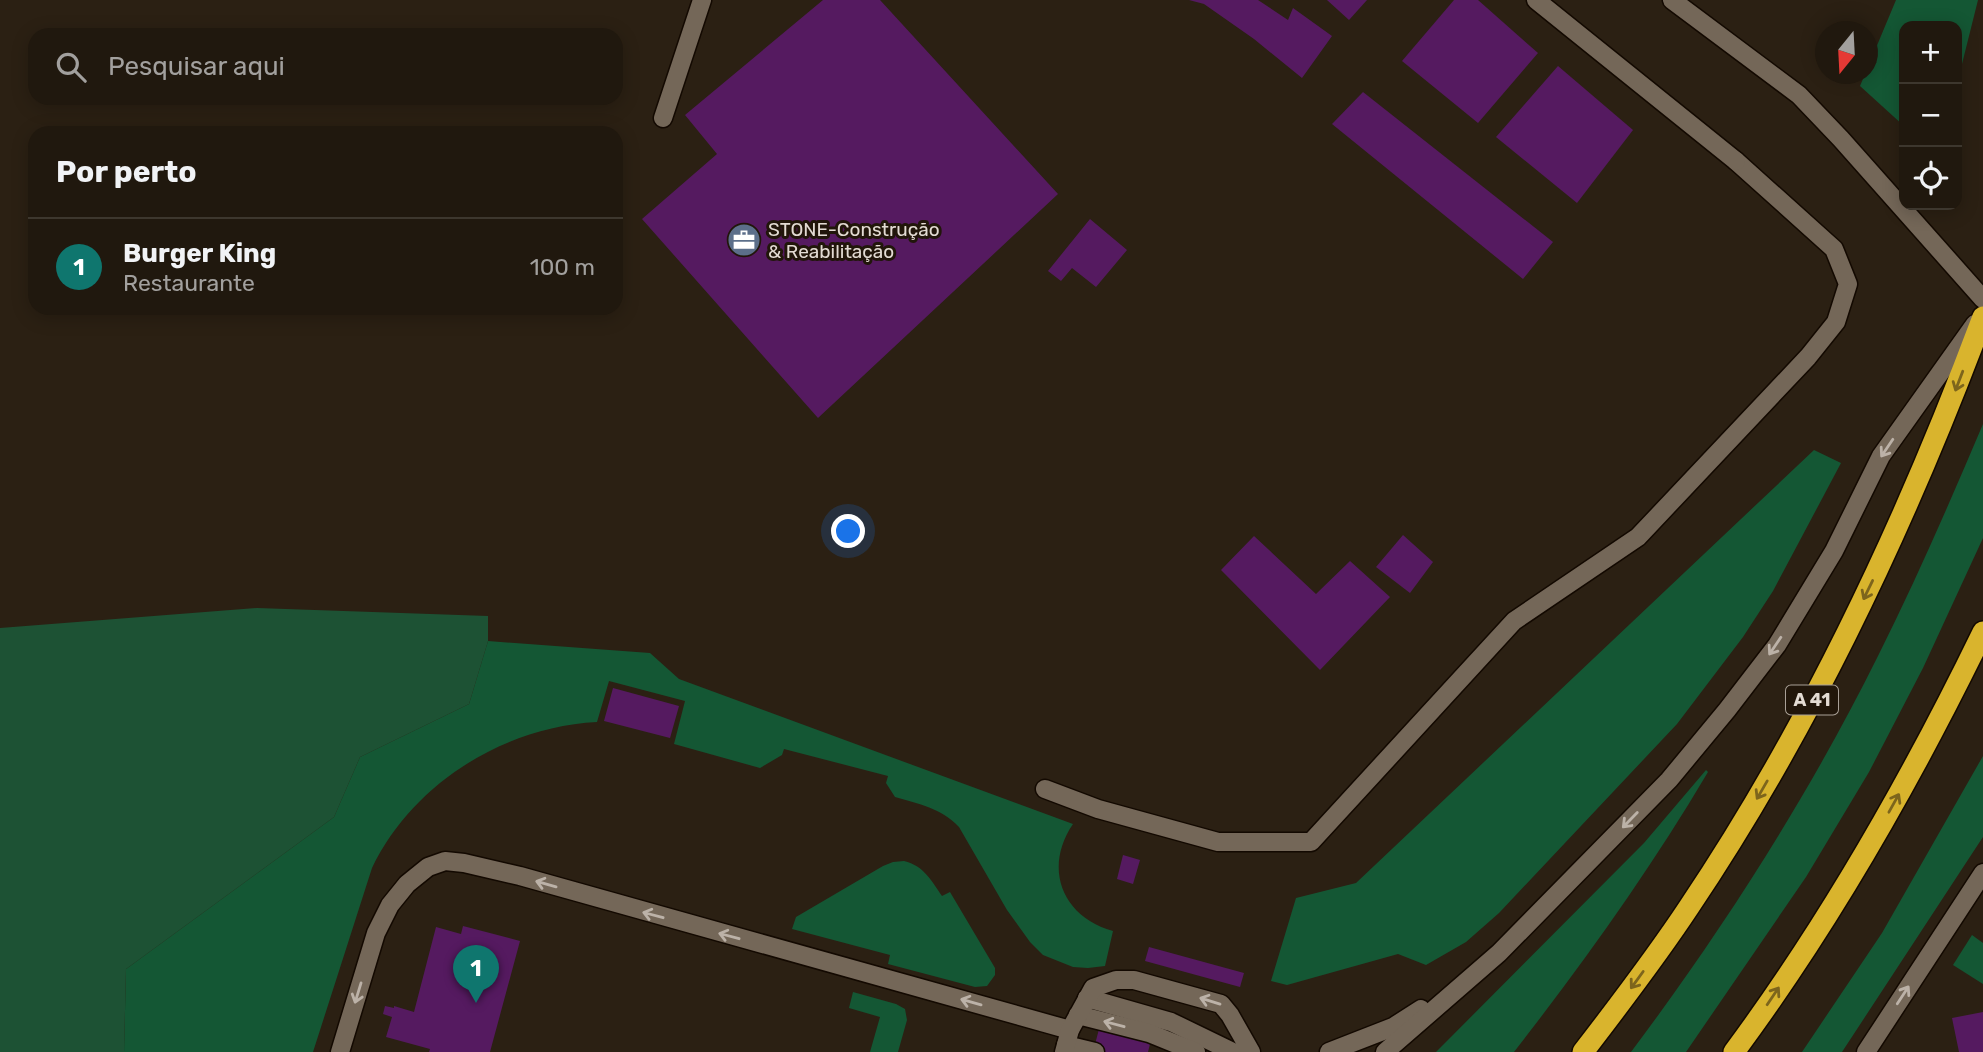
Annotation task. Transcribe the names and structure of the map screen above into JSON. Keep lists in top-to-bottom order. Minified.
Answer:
{"streets":{"highway":["A 41"]},"places":{"office":["STONE-Construção & Reabilitação"]},"north":"bottom","page":{"map_buttons":["+","−"],"search":"Pesquisar aqui","heading":"Por perto","list":[{"mark":"1","name":"Burger King","note":"Restaurante","value":"100 m"}],"pins":"1"}}
